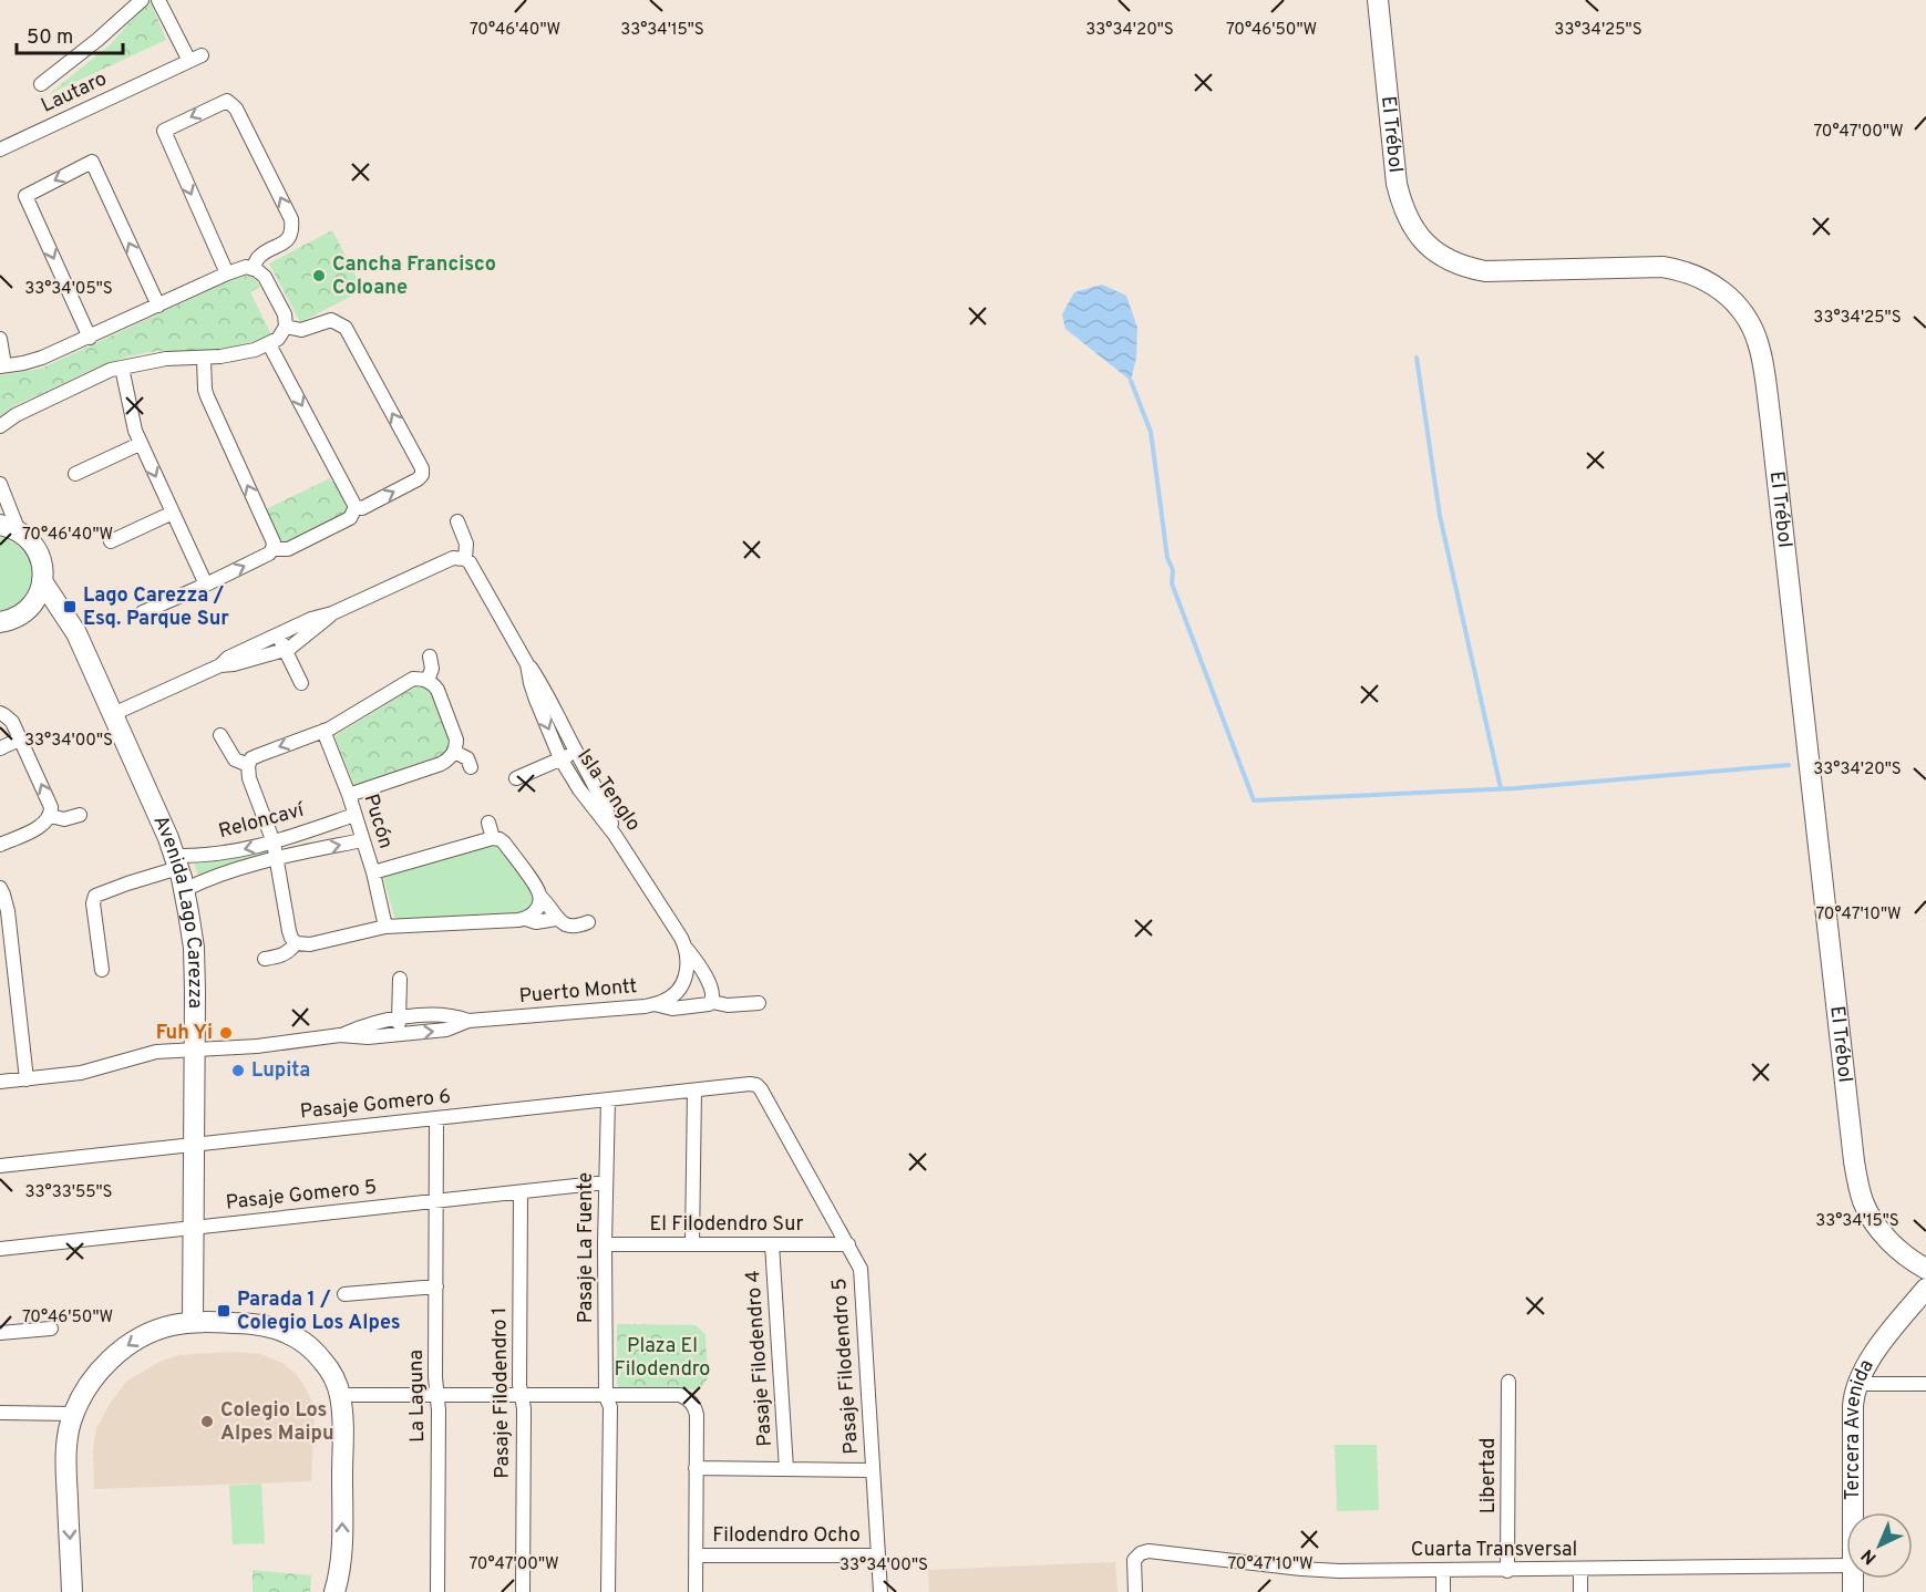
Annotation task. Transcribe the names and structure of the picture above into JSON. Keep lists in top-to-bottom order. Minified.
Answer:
{"streets":{"street":["Lautaro","El Trébol","Isla Tenglo","Reloncaví","Pucón","Avenida Lago Carezza","Puerto Montt","Pasaje Gomero 6","Pasaje Gomero 5","El Filodendro Sur","Pasaje La Fuente","Pasaje Filodendro 4","Pasaje Filodendro 5","Pasaje Filodendro 1","La Laguna","Tercera Avenida","Libertad","Filodendro Ocho","Cuarta Transversal"]},"crossings":[["Isla Tenglo","Puerto Montt"],["Reloncaví","Pucón"],["Reloncaví","Avenida Lago Carezza"],["Avenida Lago Carezza","Puerto Montt"],["Avenida Lago Carezza","Pasaje Gomero 6"],["Avenida Lago Carezza","Pasaje Gomero 5"],["Pasaje Gomero 6","Pasaje La Fuente"],["Pasaje Gomero 6","Pasaje Filodendro 5"],["Pasaje Gomero 6","La Laguna"],["Pasaje Gomero 5","Pasaje La Fuente"],["Pasaje Gomero 5","Pasaje Filodendro 1"],["Pasaje Gomero 5","La Laguna"],["El Filodendro Sur","Pasaje La Fuente"],["El Filodendro Sur","Pasaje Filodendro 4"],["El Filodendro Sur","Pasaje Filodendro 5"],["Pasaje Filodendro 5","Filodendro Ocho"],["Libertad","Cuarta Transversal"]],"parks":["Plaza El Filodendro"],"places":{"other":["Cancha Francisco Coloane","Fuh Yi","Lupita","Colegio Los Alpes Maipu"],"transit":["Lago Carezza / Esq. Parque Sur","Parada 1 / Colegio Los Alpes"]},"scale_bar":"50 m","north":"bottom left","coordinates":["33°34'15\"S","33°34'25\"S","33°34'20\"S","70°46'40\"W","70°46'50\"W","70°47'00\"W","33°34'05\"S","33°34'00\"S","70°47'10\"W","33°33'55\"S"]}
